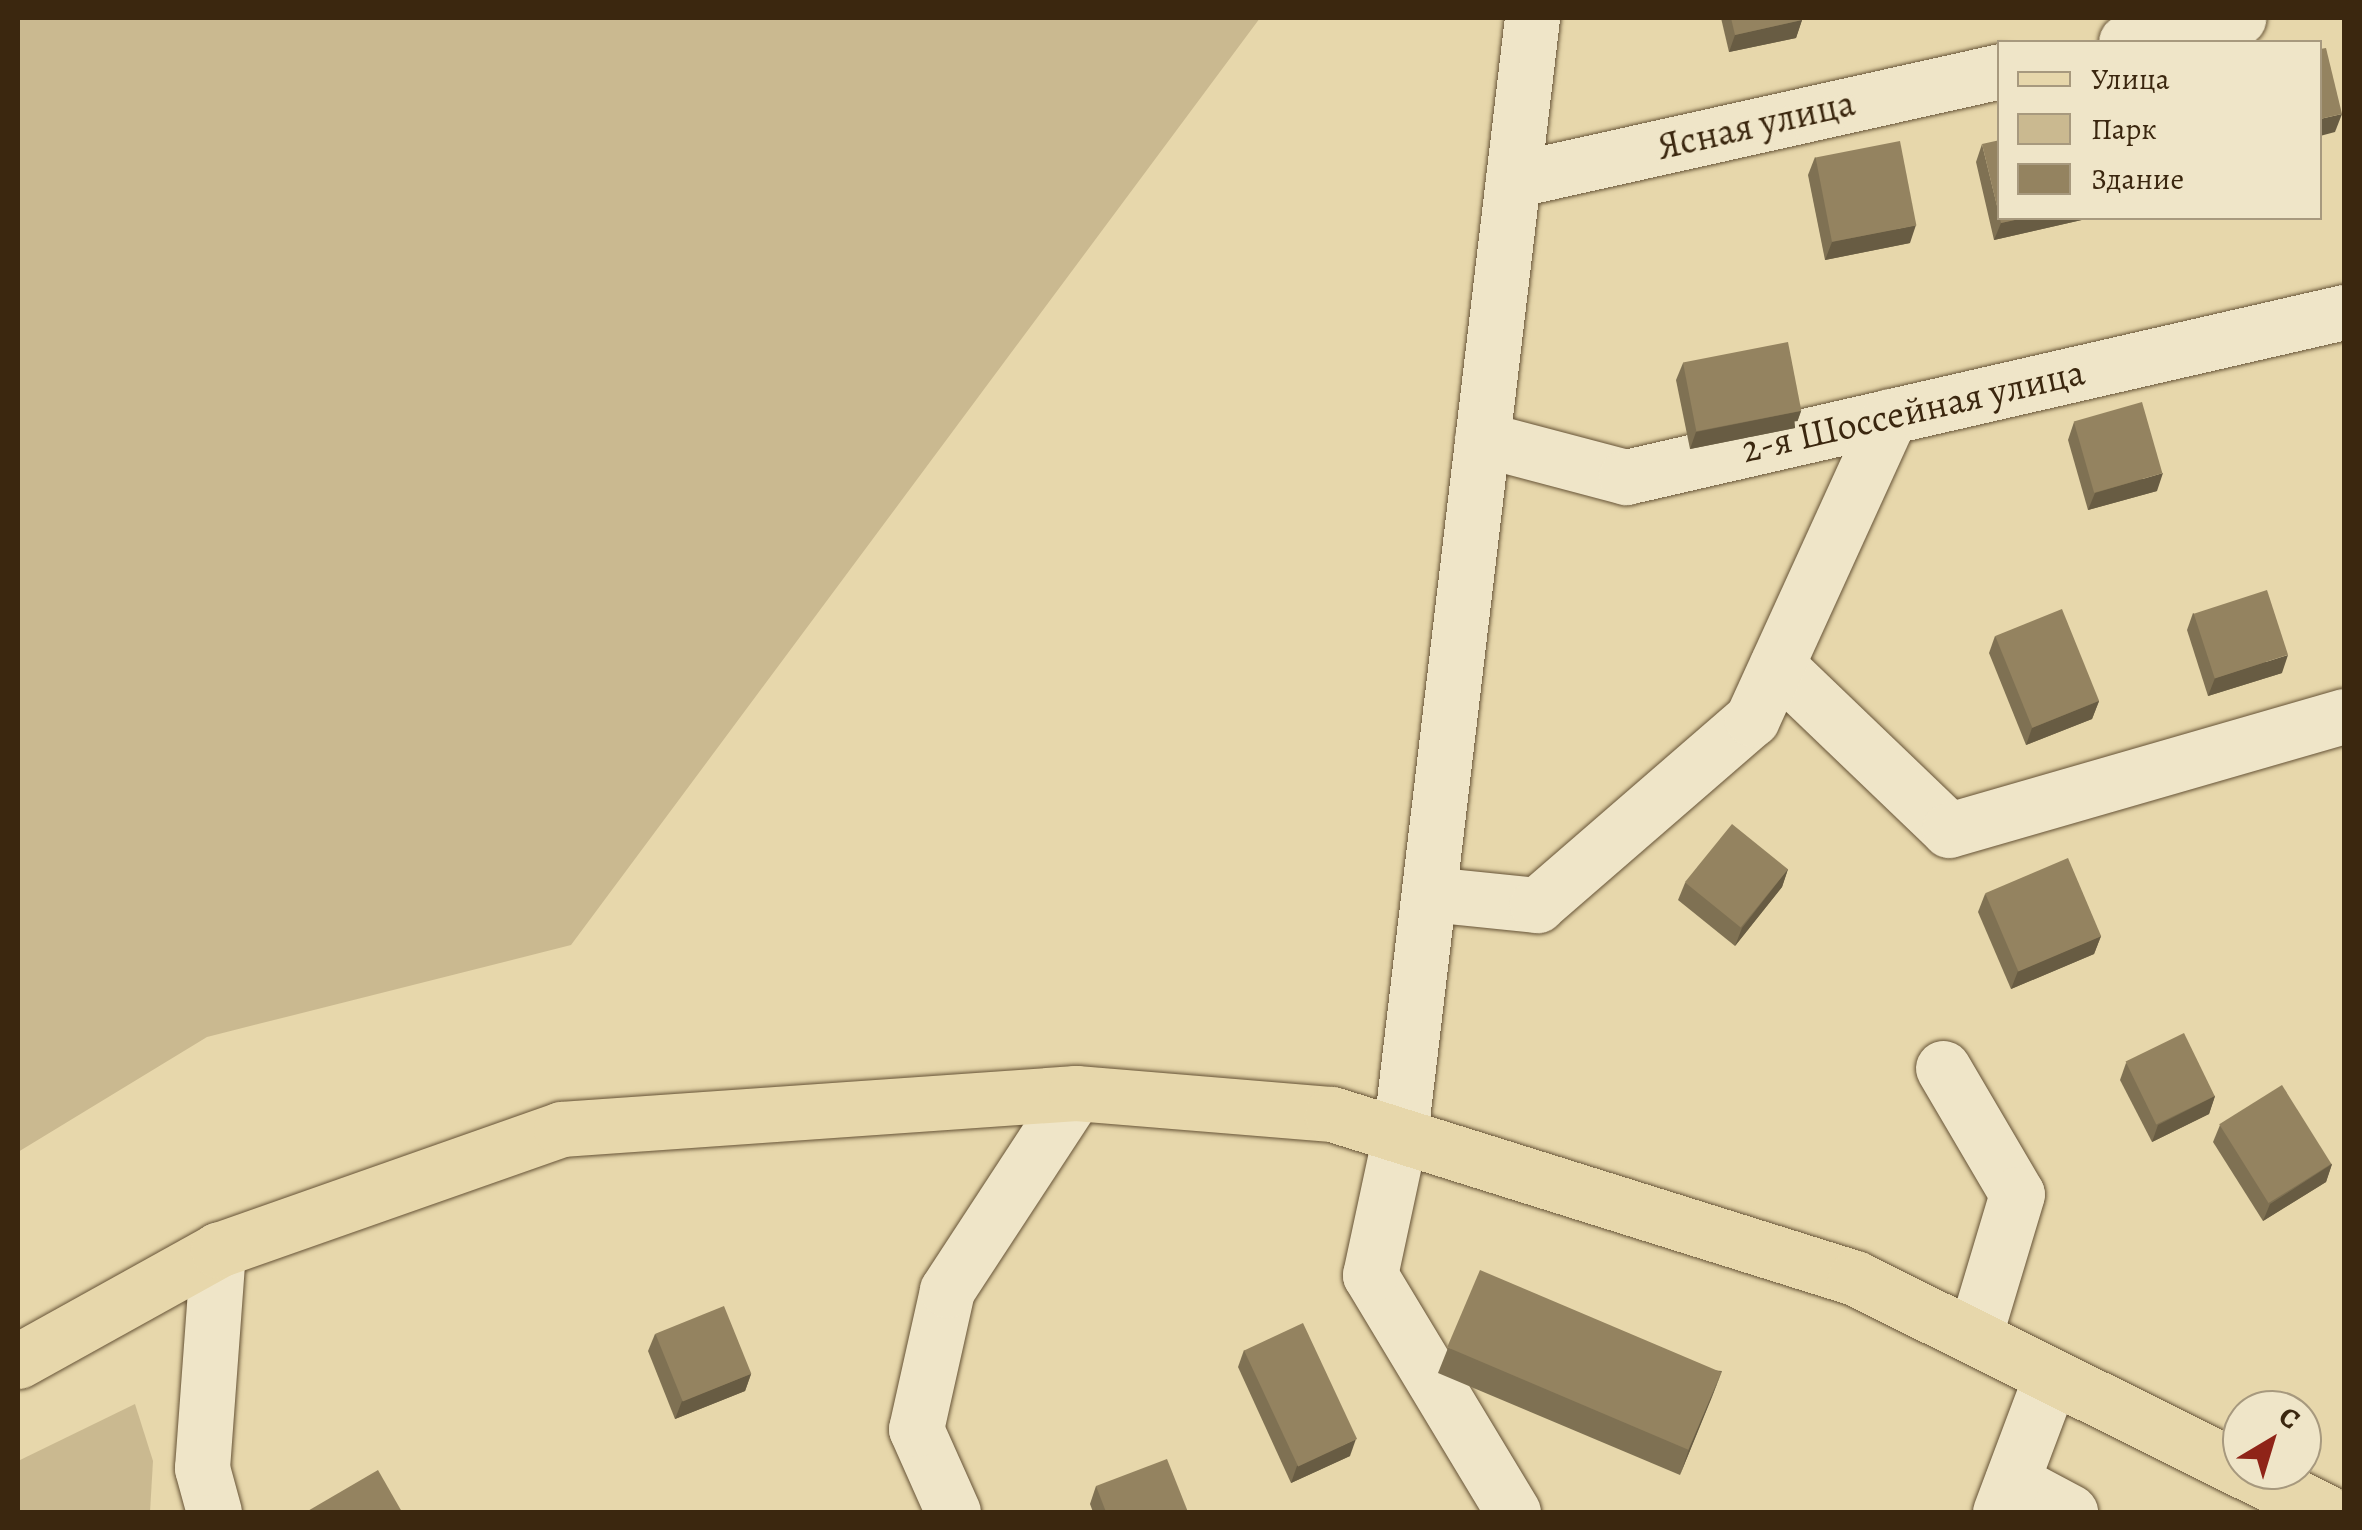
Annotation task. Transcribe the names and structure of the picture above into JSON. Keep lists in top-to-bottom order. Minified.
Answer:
{"streets":{"street":["Ясная улица","2-я Шоссейная улица"]},"legend":["Улица","Парк","Здание"],"north":"top right"}
